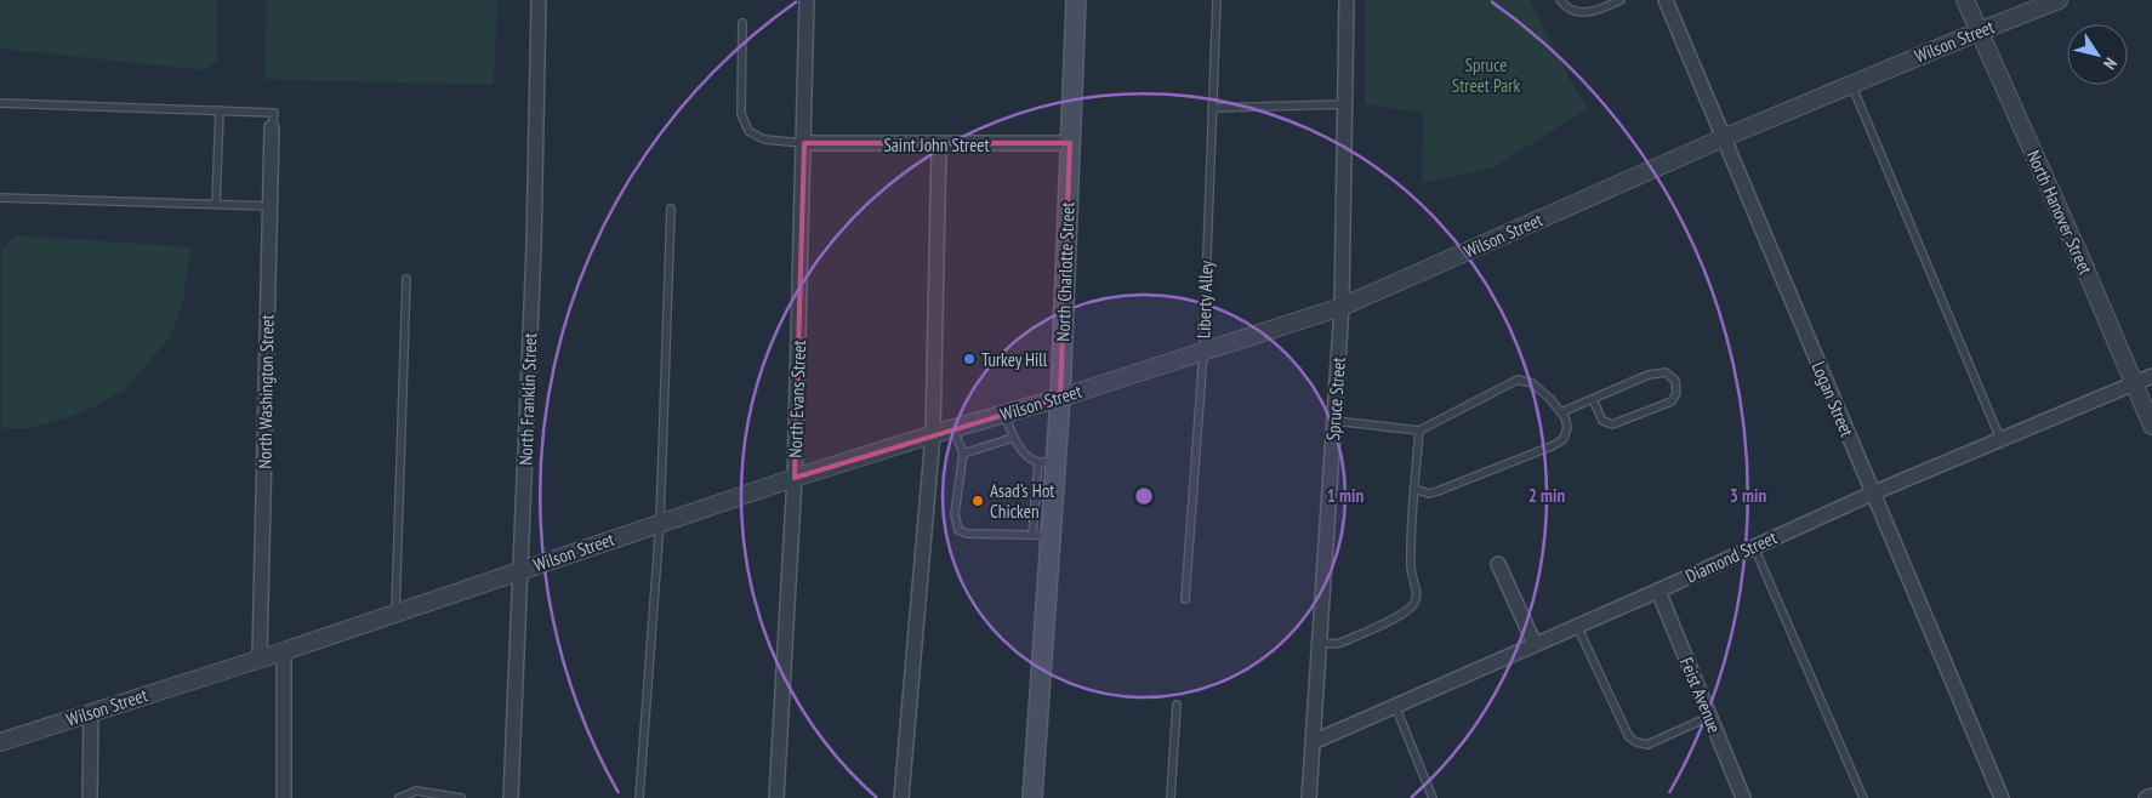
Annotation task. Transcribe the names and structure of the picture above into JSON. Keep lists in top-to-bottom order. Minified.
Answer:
{"streets":{"main road":["North Charlotte Street"],"street":["Wilson Street","Saint John Street","North Hanover Street","North Washington Street","North Franklin Street","North Evans Street","Spruce Street","Logan Street","Diamond Street","Feist Avenue"],"lane":["Liberty Alley"]},"crossings":[["Wilson Street","North Hanover Street"],["Wilson Street","North Charlotte Street"],["Wilson Street","Liberty Alley"],["Wilson Street","North Washington Street"],["Wilson Street","North Franklin Street"],["Wilson Street","North Evans Street"],["Wilson Street","Spruce Street"],["Wilson Street","Logan Street"],["Saint John Street","North Charlotte Street"],["Saint John Street","North Evans Street"],["North Hanover Street","Diamond Street"],["Spruce Street","Diamond Street"],["Logan Street","Diamond Street"],["Diamond Street","Feist Avenue"]],"parks":["Spruce Street Park"],"places":["Turkey Hill","Asad's Hot Chicken"],"north":"bottom right","rings":["1 min","2 min","3 min"]}
